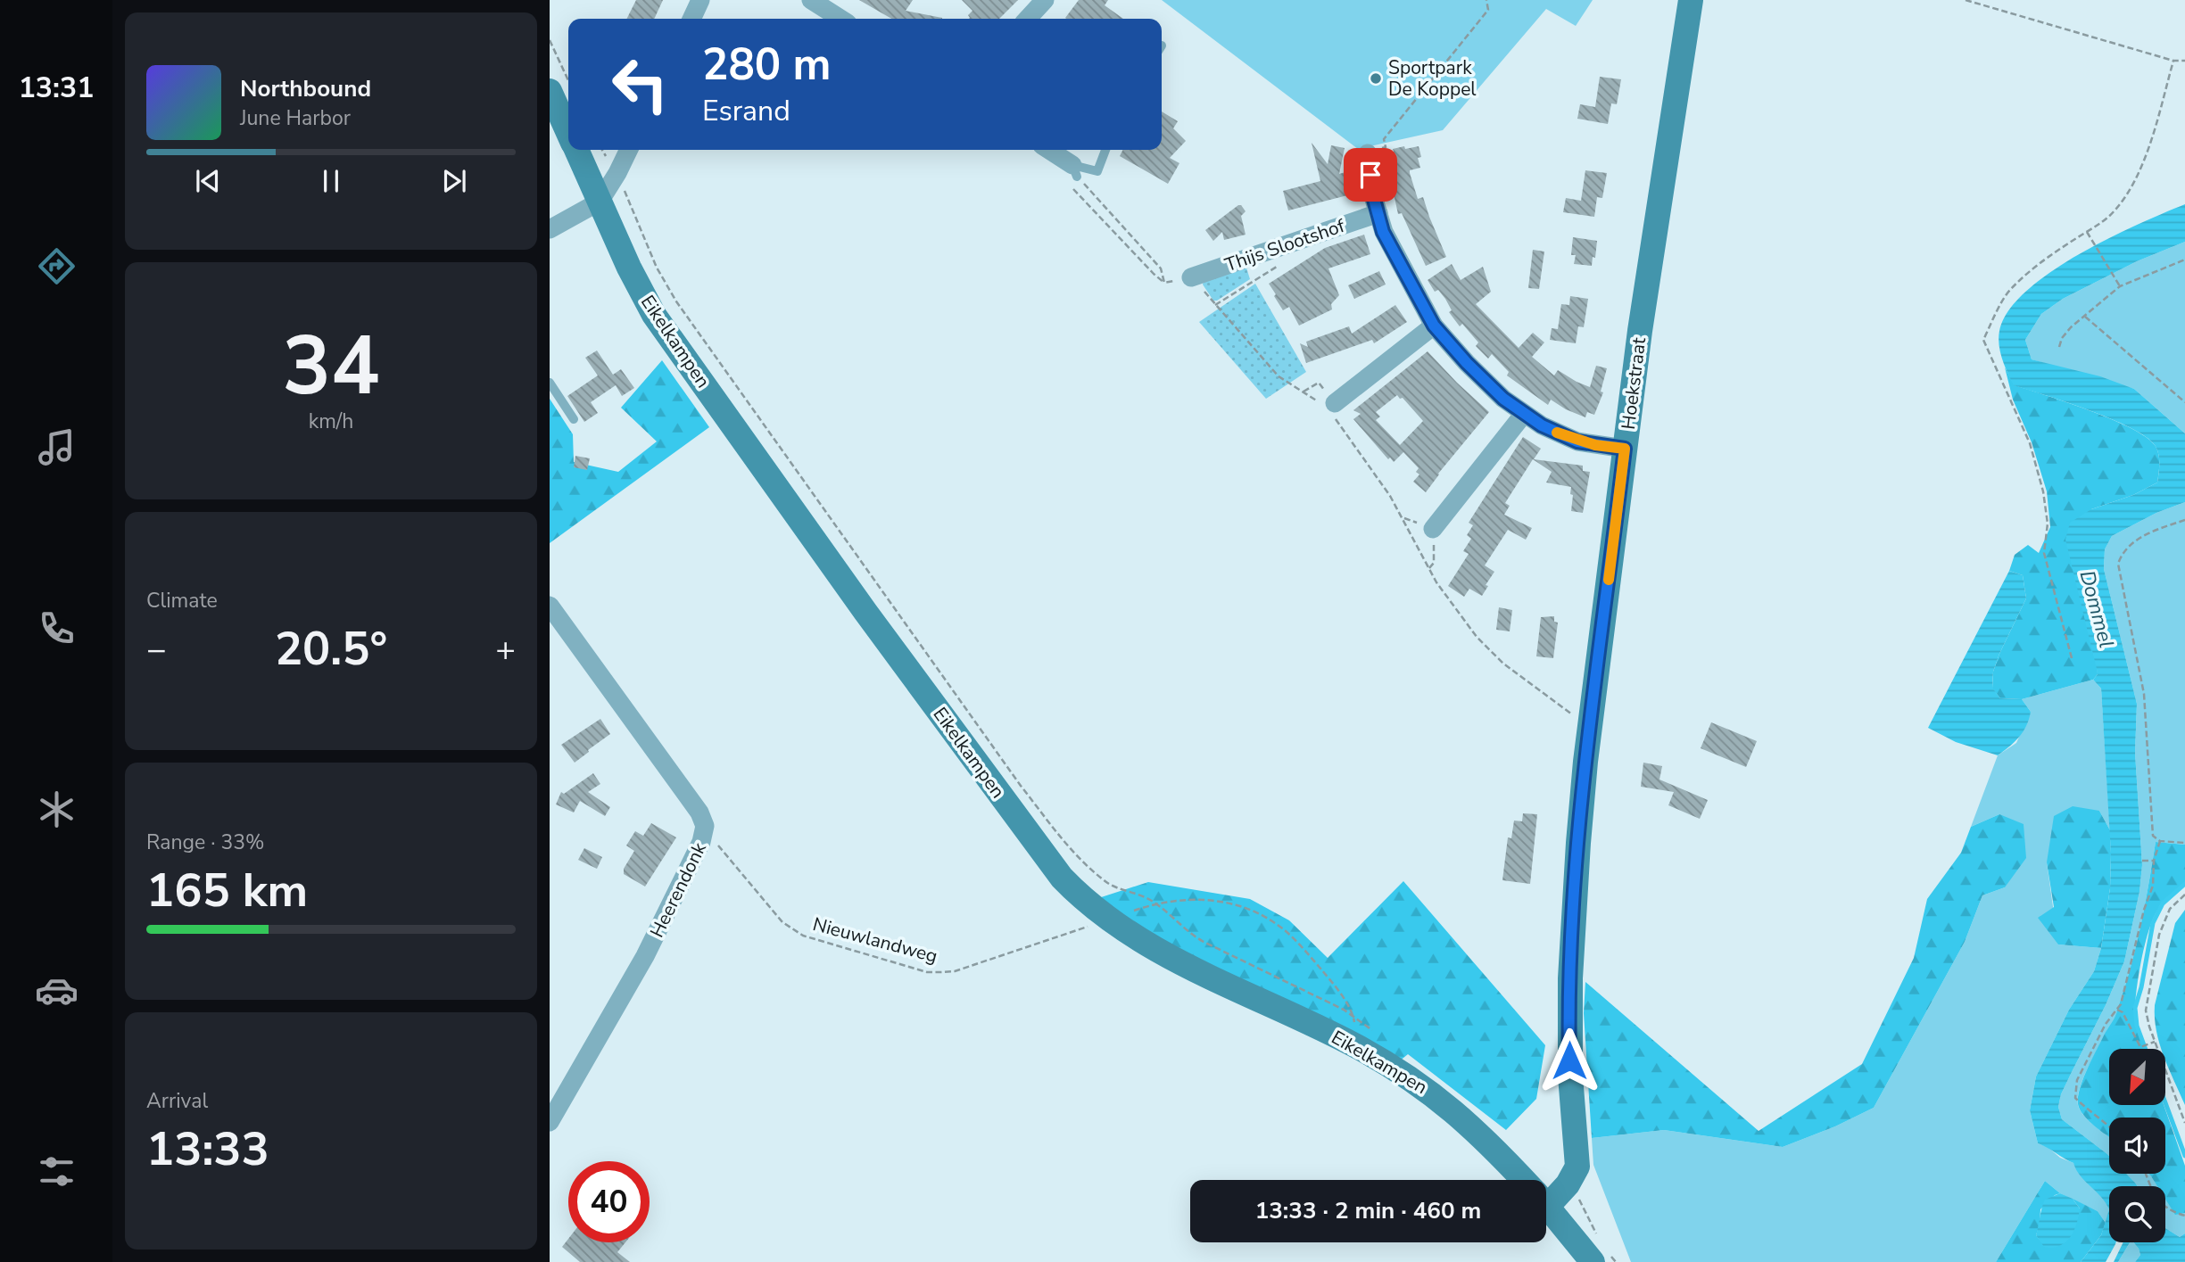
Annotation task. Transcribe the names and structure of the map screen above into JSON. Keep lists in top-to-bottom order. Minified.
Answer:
{"streets":{"street":["Thijs Slootshof","Eikelkampen","Hoekstraat","Heerendonk"],"path":["Nieuwlandweg"]},"crossings":[["Eikelkampen","Nieuwlandweg"],["Heerendonk","Nieuwlandweg"]],"water":["Dommel"],"places":["Sportpark De Koppel"],"north":"bottom left","page":{"tabs":"13:31","turn":["280 m","Esrand"],"song":["Northbound","June Harbor"],"tile":[["34","km/h"],"Climate",["Range · 33%","165 km"],["Arrival","13:33"]],"heat":["−","20.5°","+"],"limit":"40","trip":"13:33 · 2 min · 460 m"}}
